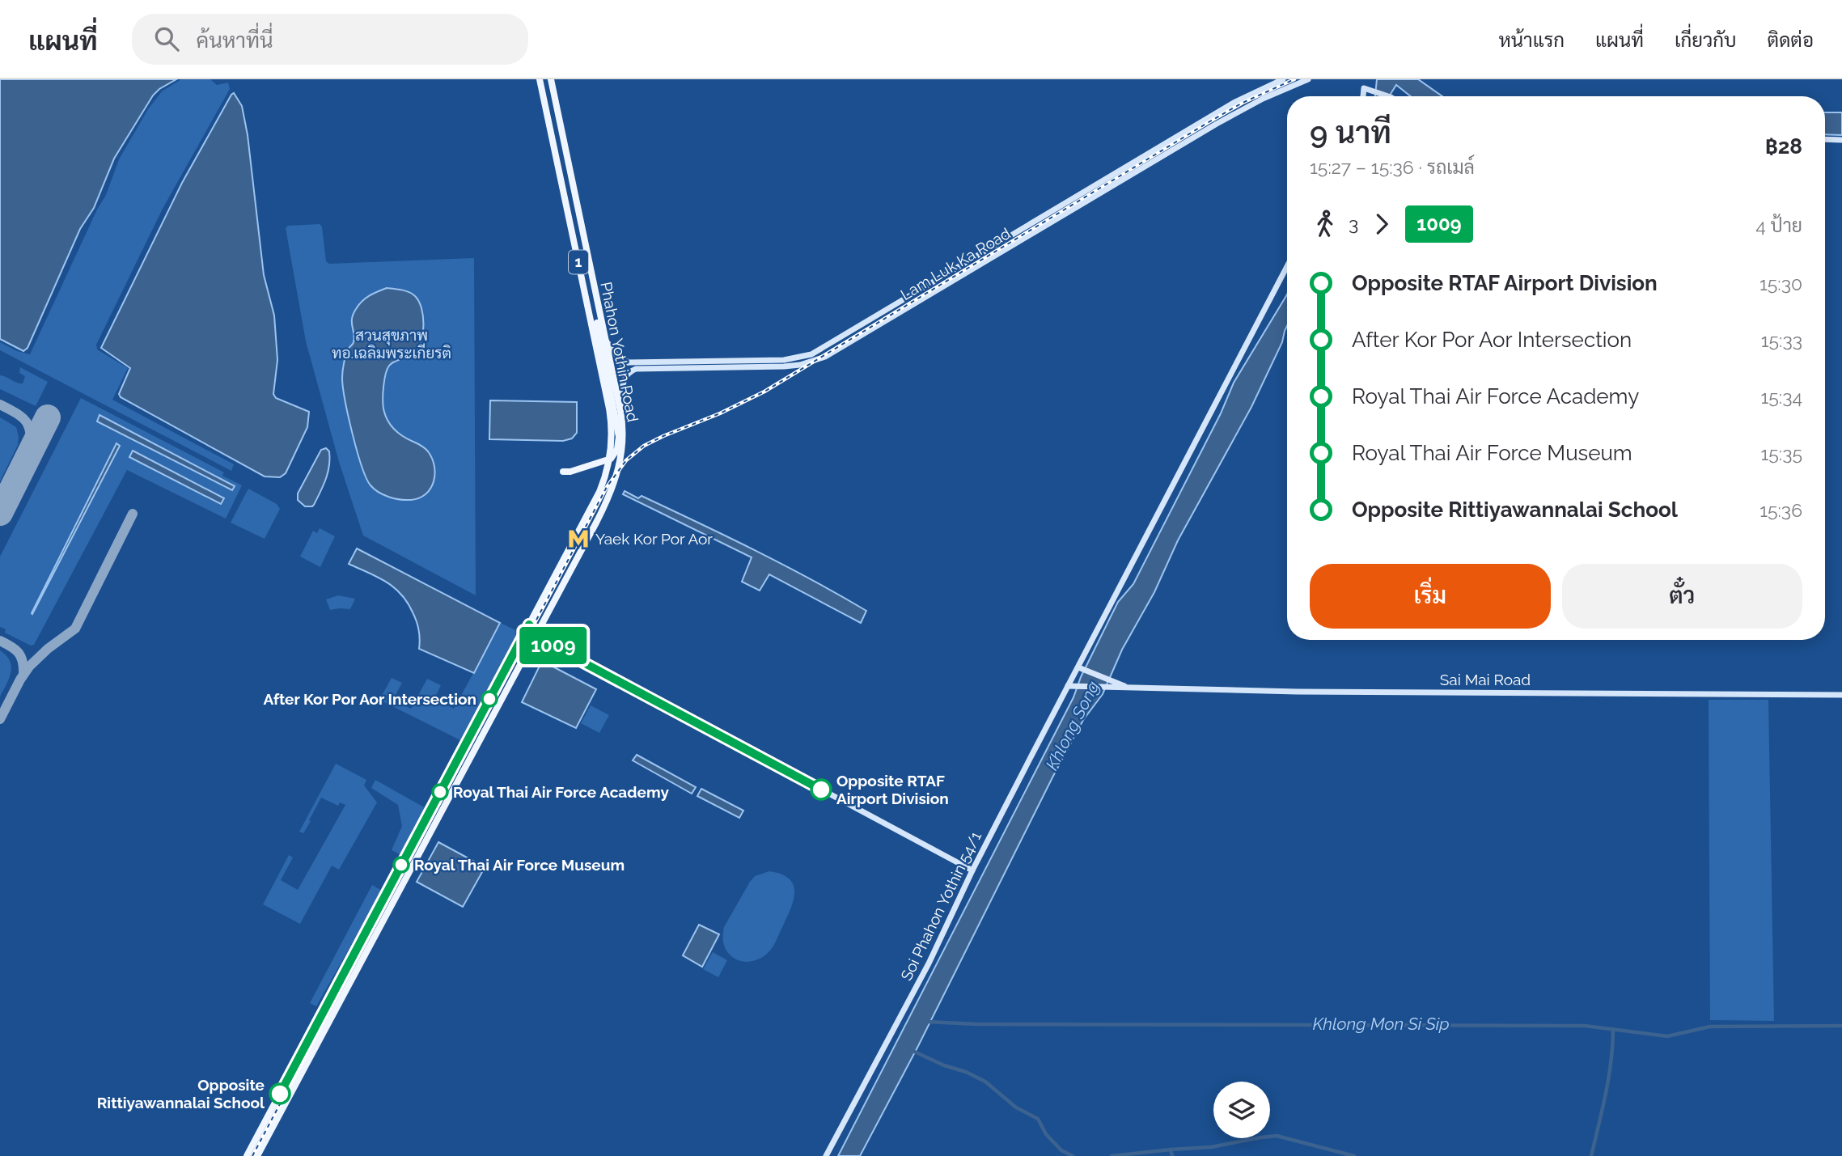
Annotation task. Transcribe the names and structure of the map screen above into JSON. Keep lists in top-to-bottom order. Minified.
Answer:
{"streets":{"main road":["1","Lam Luk Ka Road","Phahon Yothin Road","Sai Mai Road","Soi Phahon Yothin 54/1"]},"crossings":[["Sai Mai Road","Soi Phahon Yothin 54/1"]],"water":["Khlong Song","Khlong Mon Si Sip"],"parks":["สวนสุขภาพ ทอ.เฉลิมพระเกียรติ"],"places":{"metro station":["Yaek Kor Por Aor"],"other":["After Kor Por Aor Intersection","Opposite RTAF Airport Division","Royal Thai Air Force Academy","Royal Thai Air Force Museum","Opposite Rittiyawannalai School"]},"lines":["bus line 1009"],"page":{"header":"แผนที่","search":"ค้นหาที่นี่","nav":["หน้าแรก","แผนที่","เกี่ยวกับ","ติดต่อ"],"on_map":"1009","heading":["9 นาที","15:27 – 15:36 · รถเมล์","฿28"],"legs":["3","1009","4 ป้าย"],"list":[{"name":"Opposite RTAF Airport Division","value":"15:30"},{"name":"After Kor Por Aor Intersection","value":"15:33"},{"name":"Royal Thai Air Force Academy","value":"15:34"},{"name":"Royal Thai Air Force Museum","value":"15:35"},{"name":"Opposite Rittiyawannalai School","value":"15:36"}],"buttons":["เริ่ม","ตั๋ว"]}}
